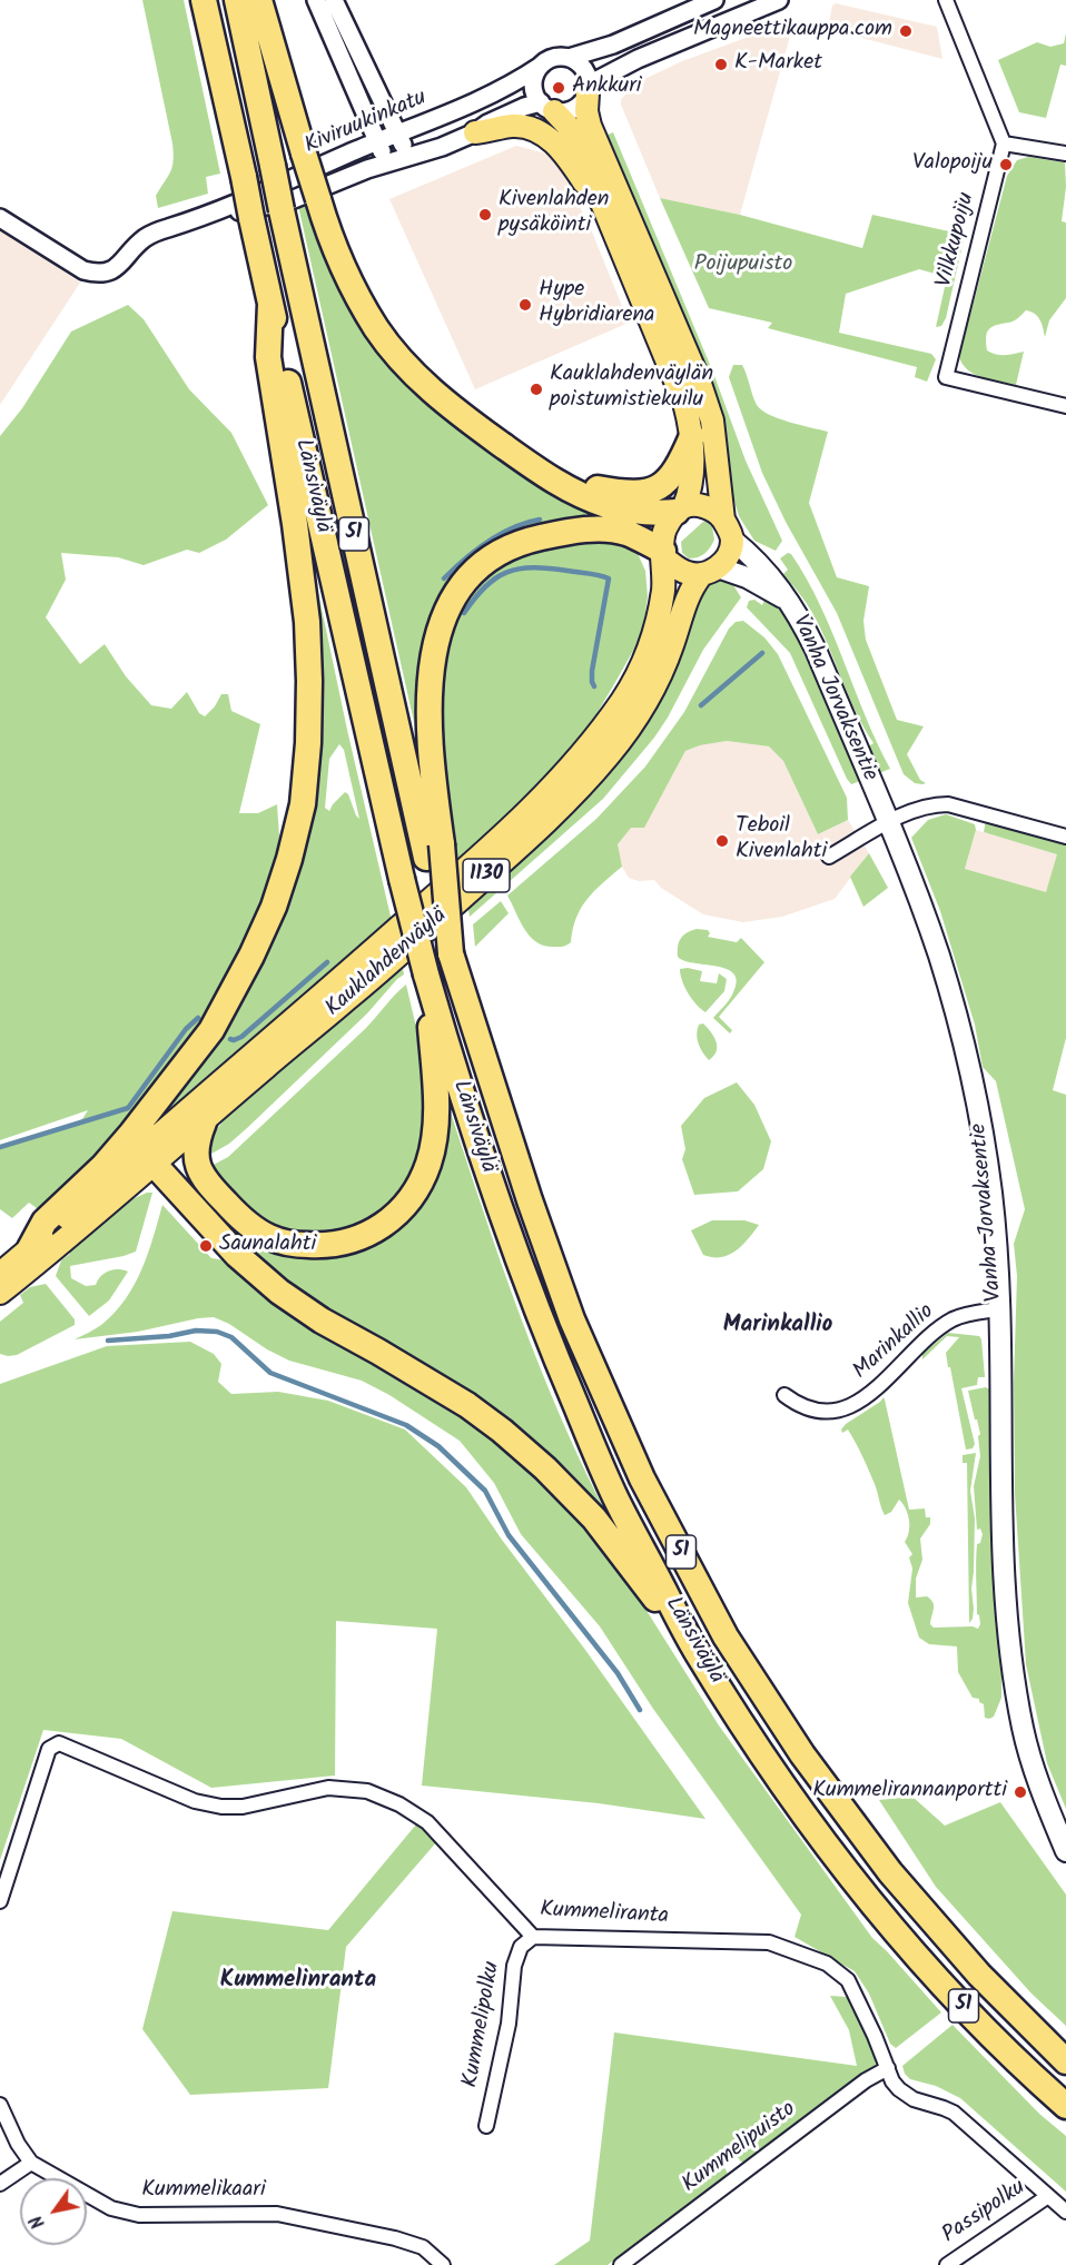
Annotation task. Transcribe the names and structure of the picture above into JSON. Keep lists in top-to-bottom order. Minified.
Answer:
{"streets":{"highway":["Länsiväylä","51"],"main road":["Vanha Jorvaksentie","1130","Kauklahdenväylä"],"street":["Kiviruukinkatu","Vilkkupoiju","Marinkallio","Kummeliranta","Kummelipolku","Kummelipuisto","Kummelikaari","Passipolku"]},"crossings":[["Vanha Jorvaksentie","1130"],["Vanha Jorvaksentie","Kauklahdenväylä"],["Vanha Jorvaksentie","Marinkallio"],["1130","Kauklahdenväylä"],["Kummeliranta","Kummelipolku"],["Kummeliranta","Kummelipuisto"],["Kummeliranta","Passipolku"]],"districts":["Marinkallio","Kummelinranta"],"parks":["Poijupuisto"],"places":["Magneettikauppa.com","K-Market","Ankkuri","Valopoiju","Kivenlahden pysäköinti","Hype Hybridiarena","Kauklahdenväylän poistumistiekuilu","Teboil Kivenlahti","Saunalahti","Kummelirannanportti"],"north":"bottom left"}
